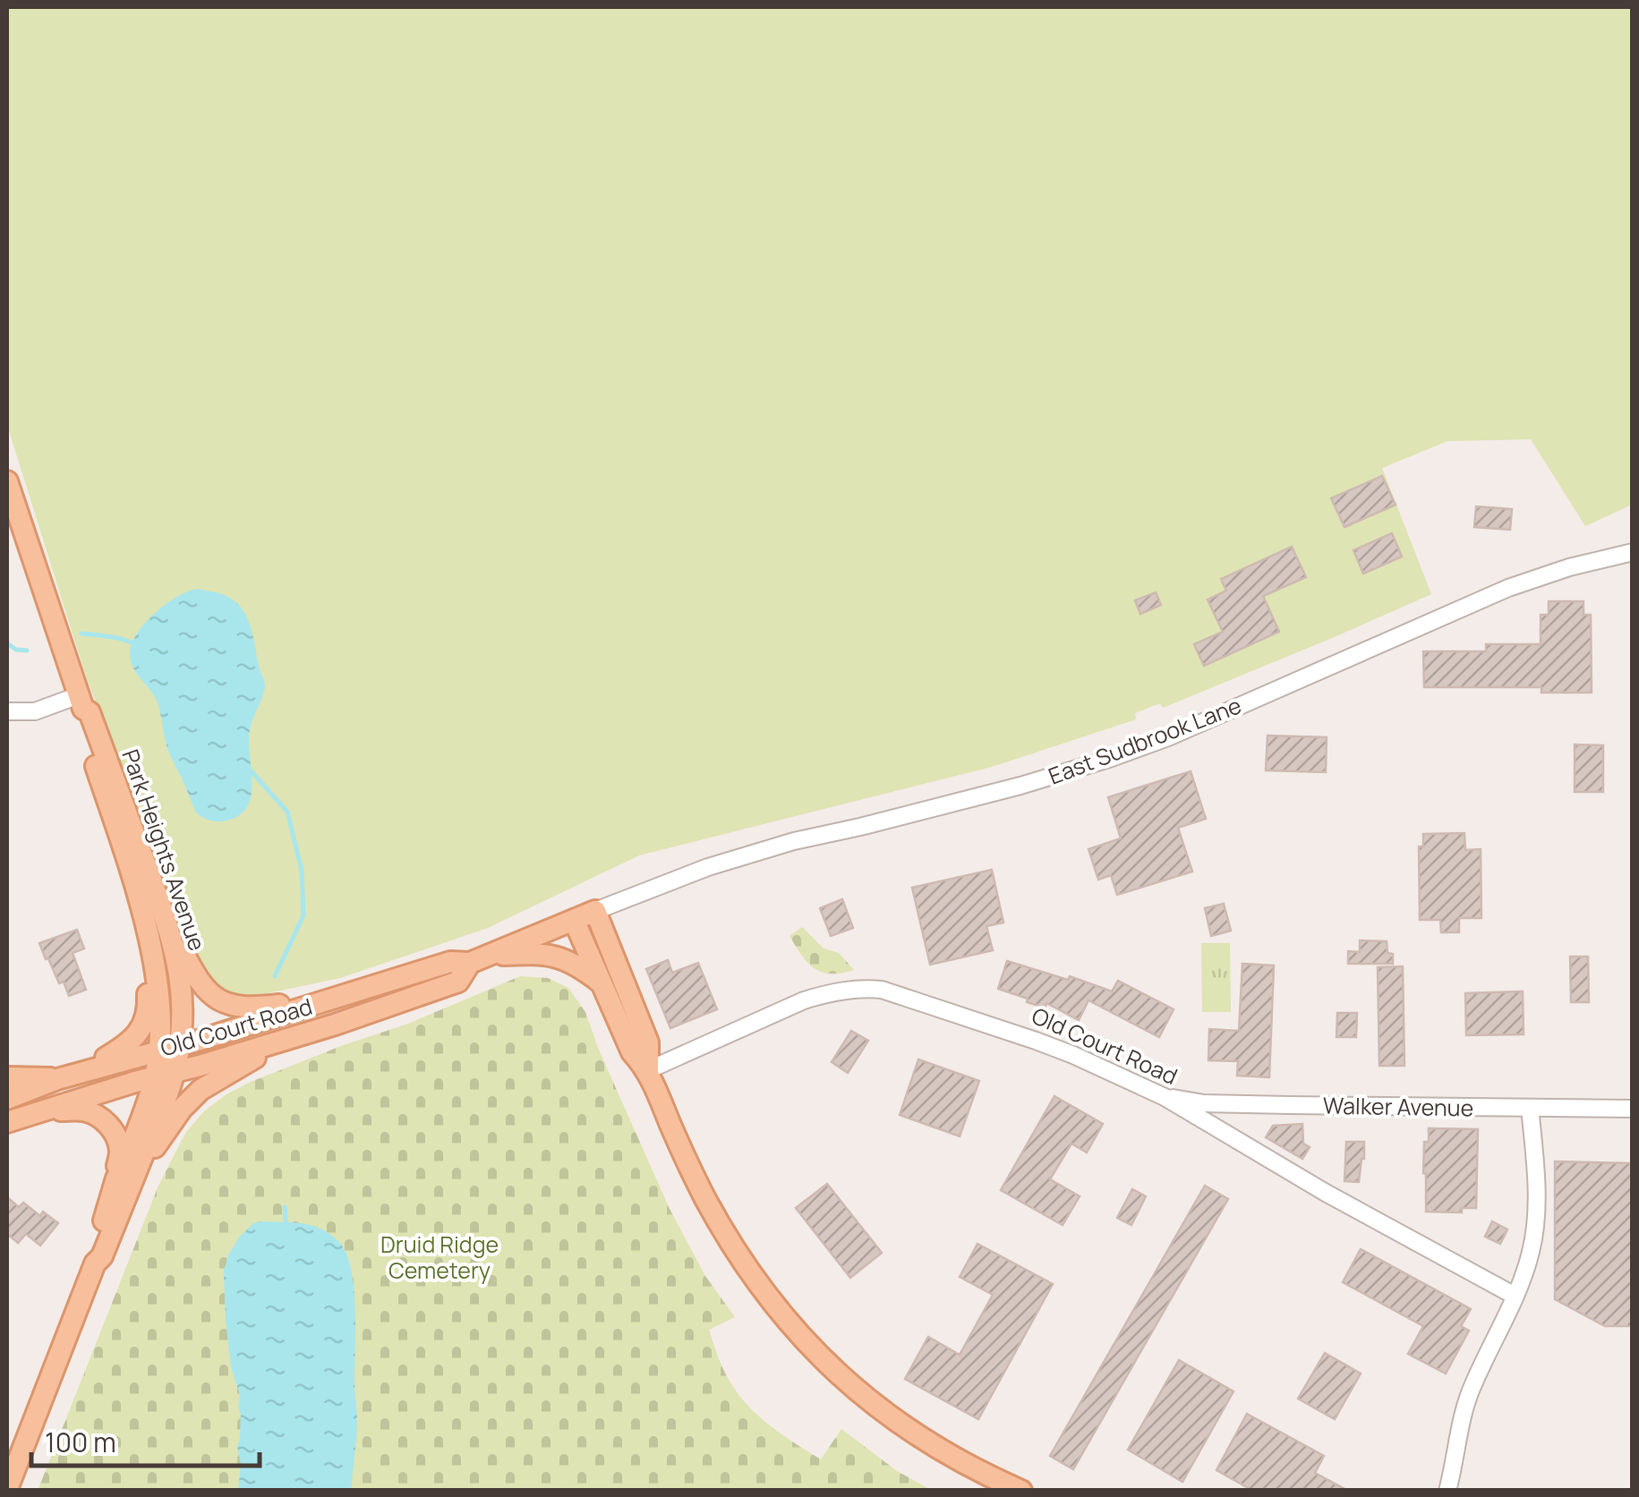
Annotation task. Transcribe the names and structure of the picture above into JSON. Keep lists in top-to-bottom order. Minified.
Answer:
{"streets":{"main road":["Park Heights Avenue","Old Court Road"],"street":["East Sudbrook Lane","Walker Avenue"]},"crossings":[["East Sudbrook Lane","Old Court Road"],["Park Heights Avenue","Old Court Road"],["Old Court Road","Walker Avenue"]],"parks":["Druid Ridge Cemetery"],"scale_bar":"100 m"}
